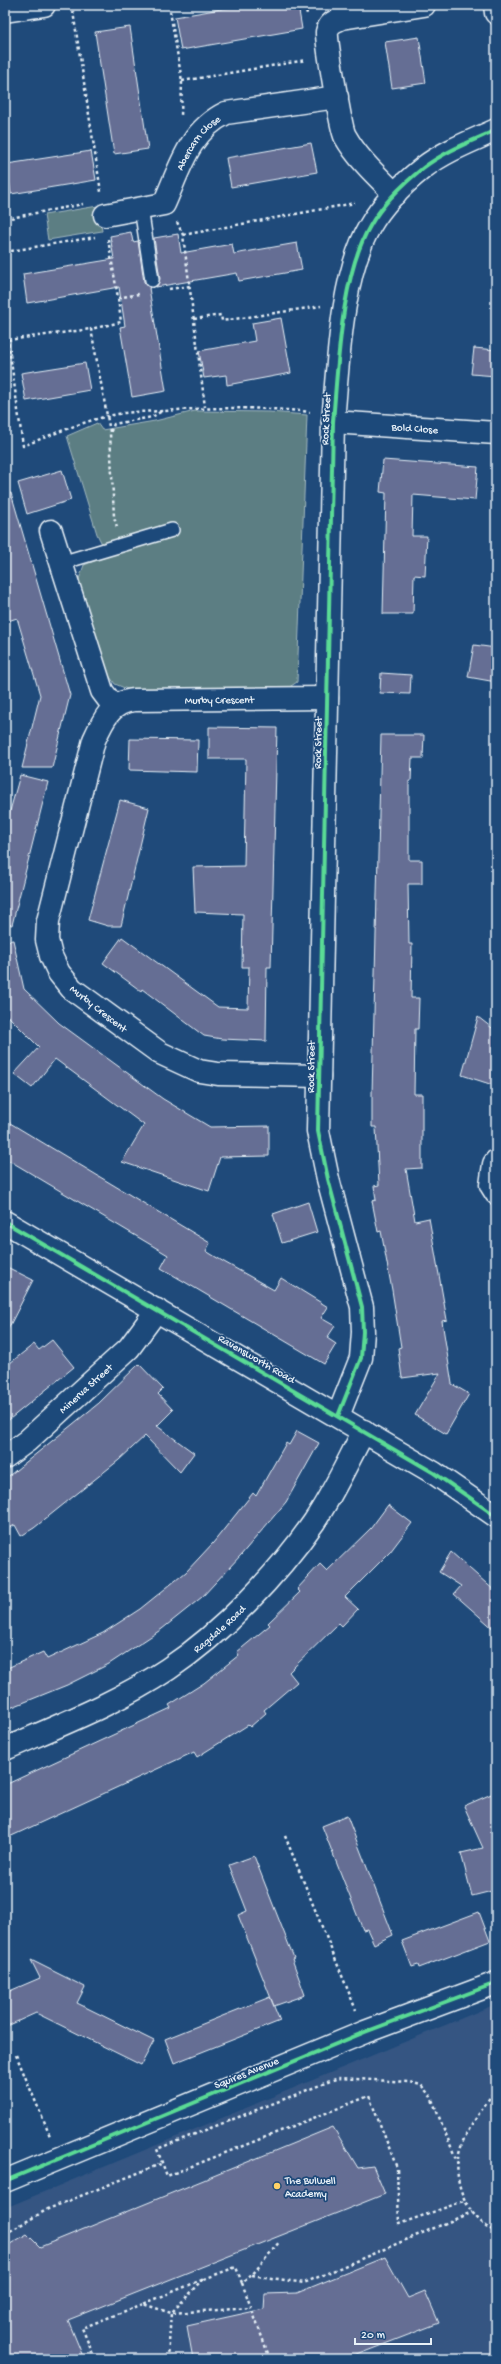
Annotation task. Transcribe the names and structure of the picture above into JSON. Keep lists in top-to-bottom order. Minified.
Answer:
{"streets":{"street":["Abercarn Close","Rock Street","Bold Close","Murby Crescent","Ravensworth Road","Minerva Street","Ragdale Road","Squires Avenue"]},"crossings":[["Rock Street","Bold Close"],["Rock Street","Murby Crescent"],["Rock Street","Ravensworth Road"],["Ravensworth Road","Minerva Street"],["Ravensworth Road","Ragdale Road"]],"places":["The Bulwell Academy"],"scale_bar":"20 m"}
